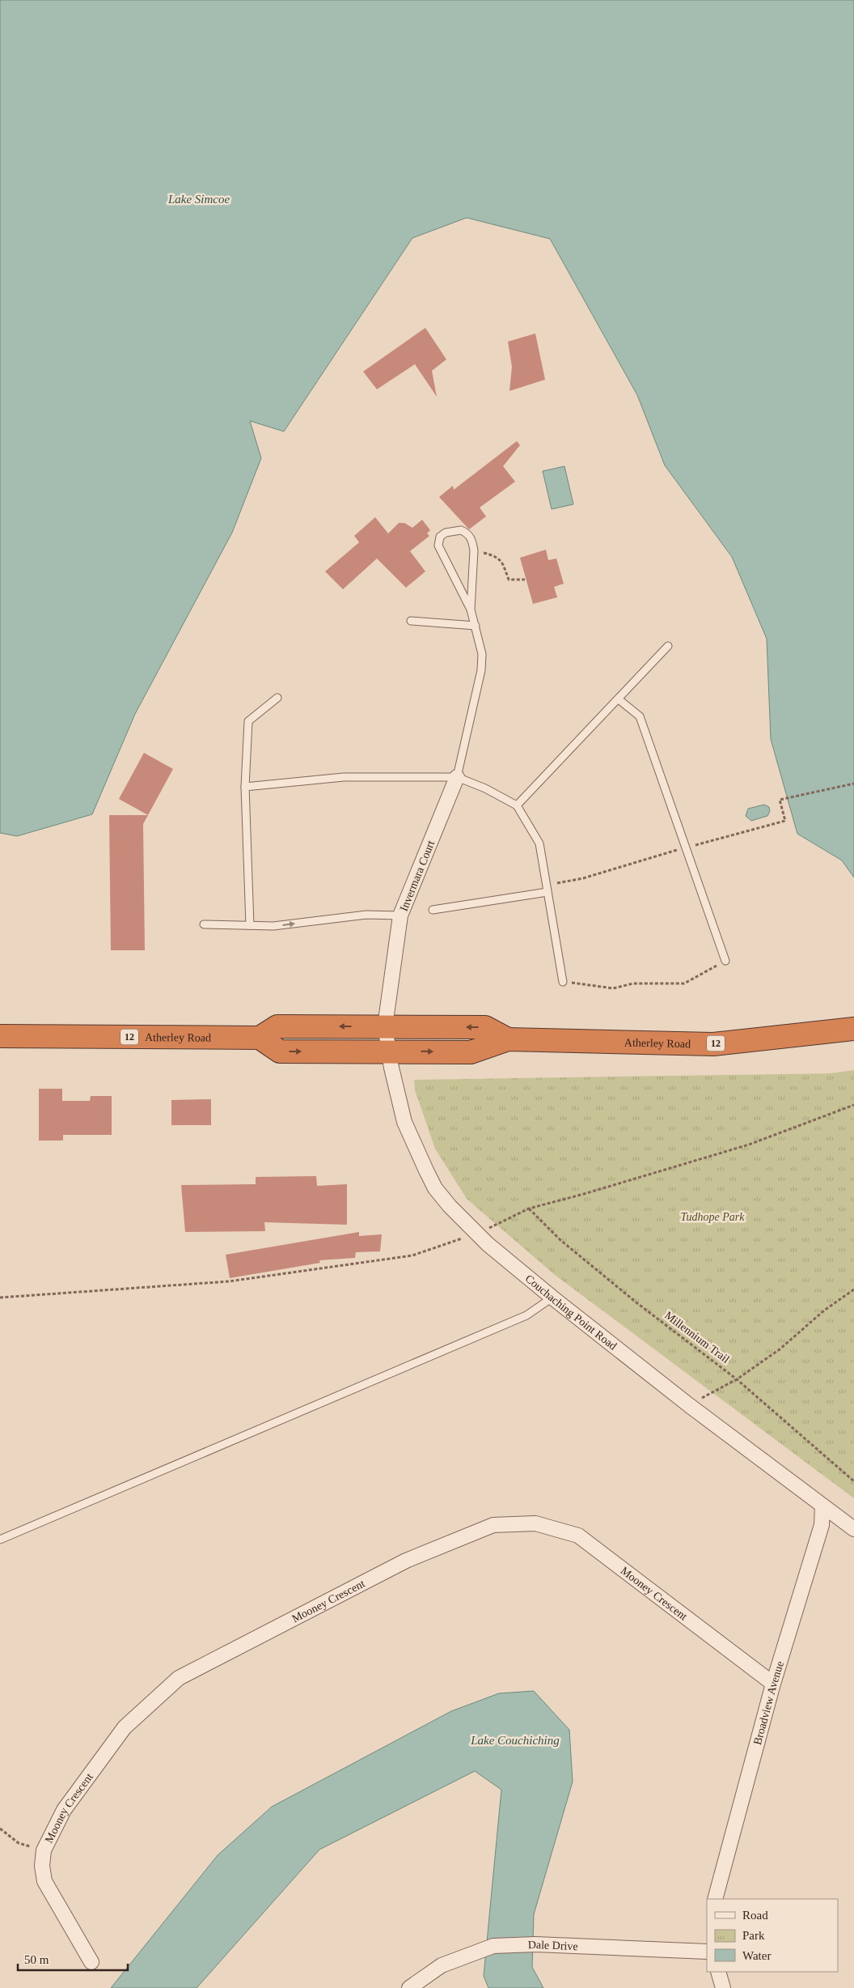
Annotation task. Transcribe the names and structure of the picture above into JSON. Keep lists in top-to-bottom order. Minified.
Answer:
{"streets":{"highway":["12","Atherley Road"],"street":["Invermara Court","Couchaching Point Road","Mooney Crescent","Broadview Avenue","Dale Drive"],"path":["Millennium Trail"]},"crossings":[["Invermara Court","Atherley Road"],["Invermara Court","Couchaching Point Road"],["Atherley Road","Couchaching Point Road"],["Couchaching Point Road","Broadview Avenue"],["Mooney Crescent","Broadview Avenue"]],"water":["Lake Simcoe","Lake Couchiching"],"parks":["Tudhope Park"],"legend":["Road","Park","Water"],"scale_bar":"50 m"}
